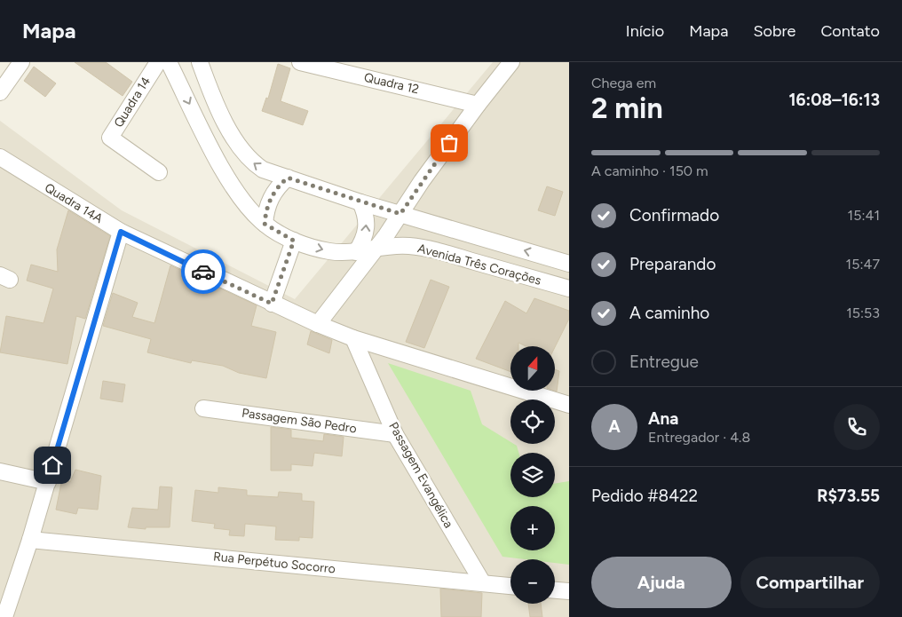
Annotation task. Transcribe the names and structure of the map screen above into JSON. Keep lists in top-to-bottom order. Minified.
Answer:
{"streets":{"street":["Quadra 12","Quadra 14","Quadra 14A","Avenida Três Corações","Passagem São Pedro","Passagem Evangélica","Rua Perpétuo Socorro"]},"crossings":[["Passagem São Pedro","Passagem Evangélica"],["Passagem Evangélica","Rua Perpétuo Socorro"]],"north":"top","page":{"header":"Mapa","nav":["Início","Mapa","Sobre","Contato"],"heading":["2 min","Chega em","16:08–16:13"],"panel":["Ana","Entregador · 4.8","Pedido #8422","R$73.55"],"bar":"A caminho · 150 m","list":[["Confirmado","15:41"],["Preparando","15:47"],["A caminho","15:53"],"Entregue"],"map_buttons":["+","−"],"round":"A","buttons":["Ajuda","Compartilhar"]}}
